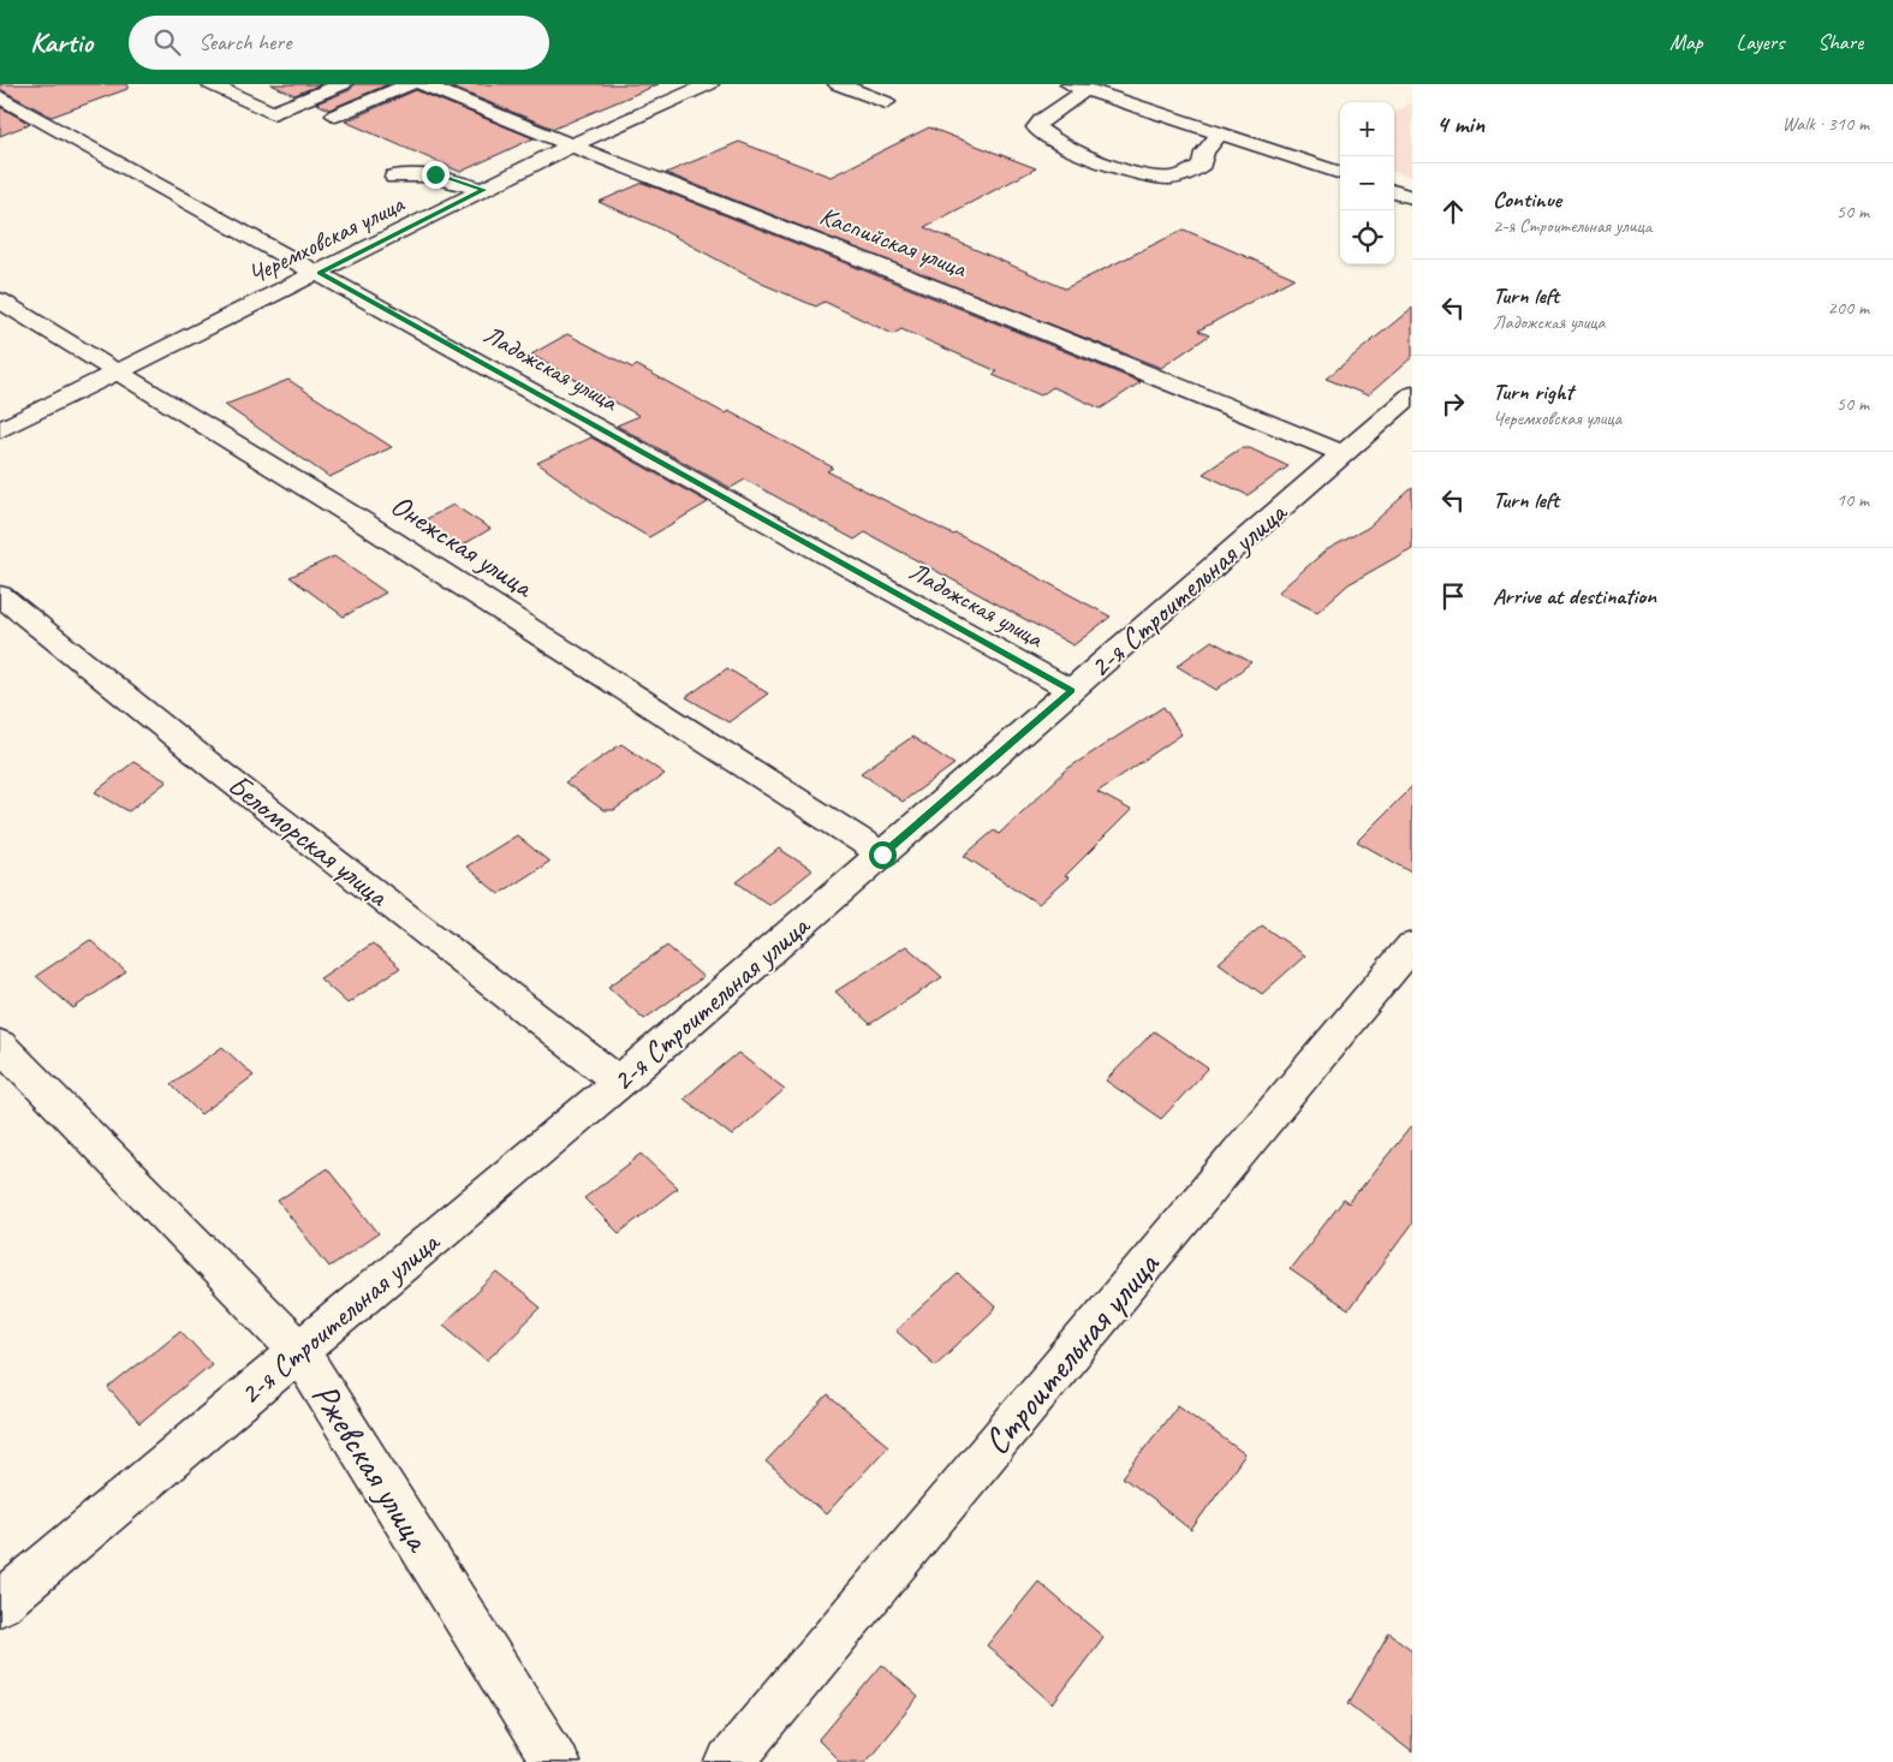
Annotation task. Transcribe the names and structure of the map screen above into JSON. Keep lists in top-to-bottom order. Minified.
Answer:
{"streets":{"street":["Черемховская улица","Каспийская улица","Ладожская улица","Онежская улица","2-я Строительная улица","Беломорская улица","Строительная улица","Ржевская улица"]},"crossings":[["Черемховская улица","Каспийская улица"],["Черемховская улица","Ладожская улица"],["Черемховская улица","Онежская улица"],["Каспийская улица","2-я Строительная улица"],["Ладожская улица","2-я Строительная улица"],["Онежская улица","2-я Строительная улица"],["2-я Строительная улица","Беломорская улица"],["2-я Строительная улица","Ржевская улица"]],"page":{"header":"Kartio","search":"Search here","nav":["Map","Layers","Share"],"heading":["4 min","Walk · 310 m"],"map_buttons":["+","−"],"list":[["Continue","2-я Строительная улица","50 m"],["Turn left","Ладожская улица","200 m"],["Turn right","Черемховская улица","50 m"],["Turn left","10 m"],"Arrive at destination"]}}
